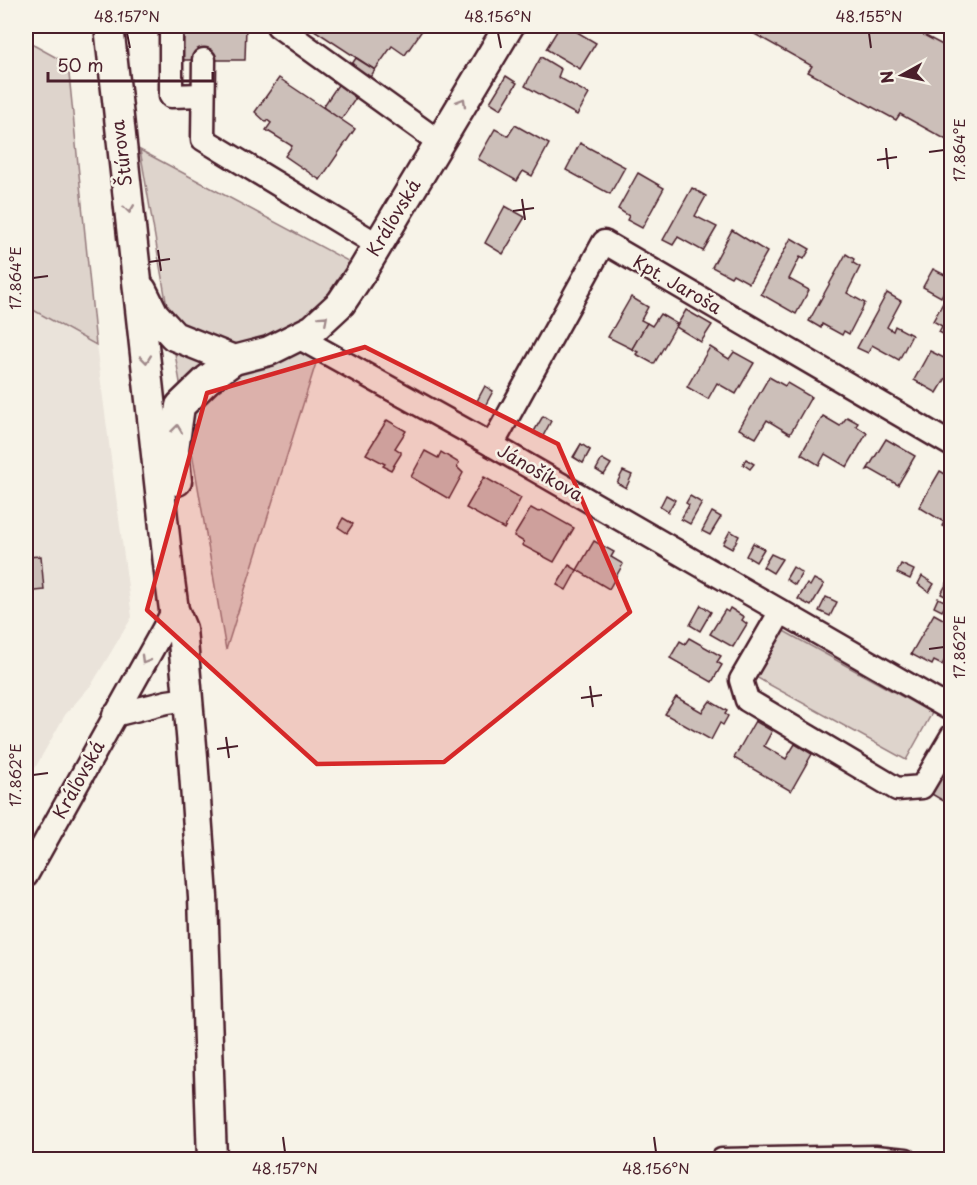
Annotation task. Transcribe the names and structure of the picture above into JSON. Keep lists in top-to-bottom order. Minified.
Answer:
{"streets":{"main road":["Štúrova","Kráľovská"],"street":["Kpt. Jaroša","Jánošíkova"]},"crossings":[["Štúrova","Kráľovská"],["Kráľovská","Jánošíkova"],["Kpt. Jaroša","Jánošíkova"]],"one_way":["Štúrova"],"scale_bar":"50 m","north":"left","coordinates":["48.157°N","48.156°N","48.155°N","17.864°E","17.862°E"]}
